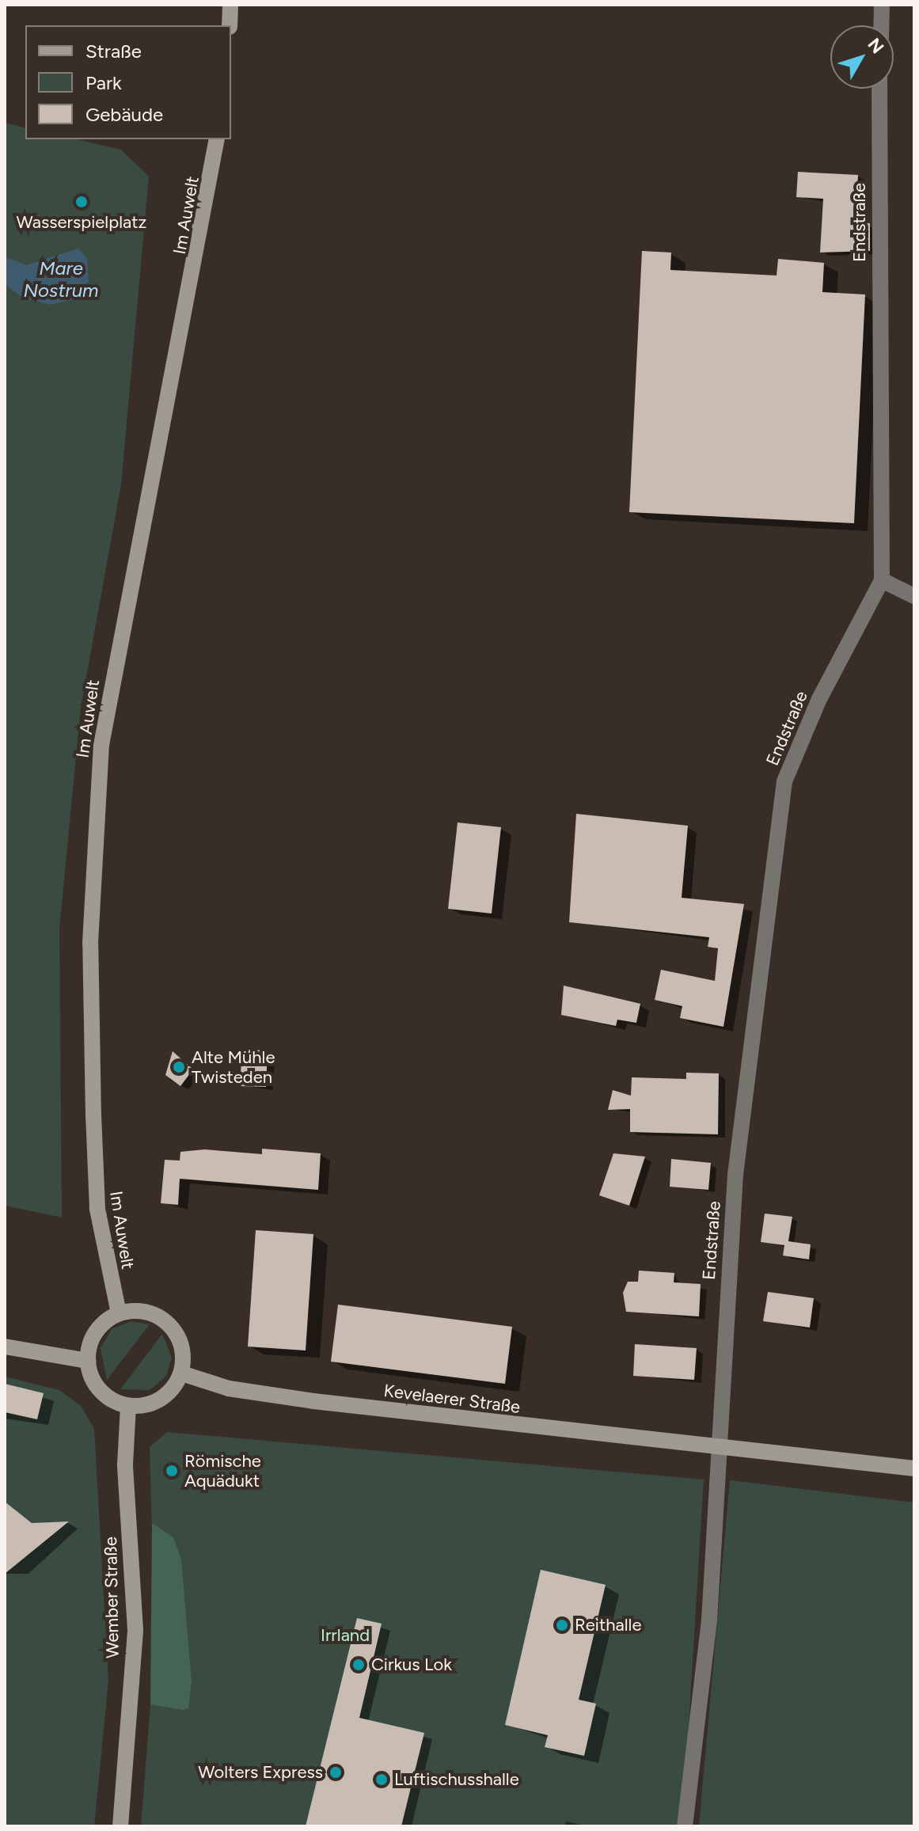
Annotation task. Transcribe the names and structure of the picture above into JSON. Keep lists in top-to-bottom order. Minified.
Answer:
{"streets":{"main road":["Im Auwelt","Kevelaerer Straße","Wember Straße"],"street":["Endstraße"]},"crossings":[["Im Auwelt","Kevelaerer Straße"],["Im Auwelt","Wember Straße"],["Endstraße","Kevelaerer Straße"],["Kevelaerer Straße","Wember Straße"]],"water":["Mare Nostrum"],"parks":["Irrland"],"places":["Wasserspielplatz","Alte Mühle Twisteden","Römische Aquädukt","Reithalle","Cirkus Lok","Wolters Express","Luftischusshalle"],"legend":["Straße","Park","Gebäude"],"north":"top right"}
